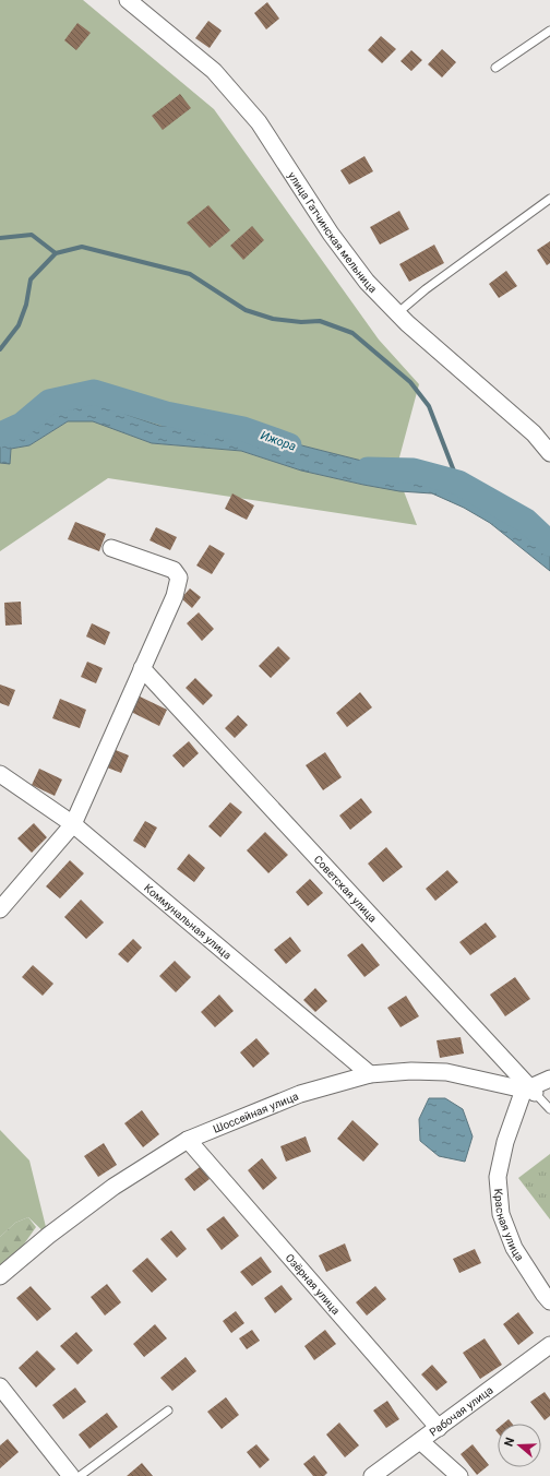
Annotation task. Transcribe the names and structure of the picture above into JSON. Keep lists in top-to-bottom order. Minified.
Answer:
{"streets":{"street":["улица Гатчинская мельница","Советская улица","Коммунальная улица","Шоссейная улица","Красная улица","Озёрная улица","Рабочая улица"]},"crossings":[["Советская улица","Шоссейная улица"],["Советская улица","Красная улица"],["Коммунальная улица","Шоссейная улица"],["Шоссейная улица","Красная улица"],["Шоссейная улица","Озёрная улица"],["Озёрная улица","Рабочая улица"]],"water":["Ижора"],"north":"left"}
